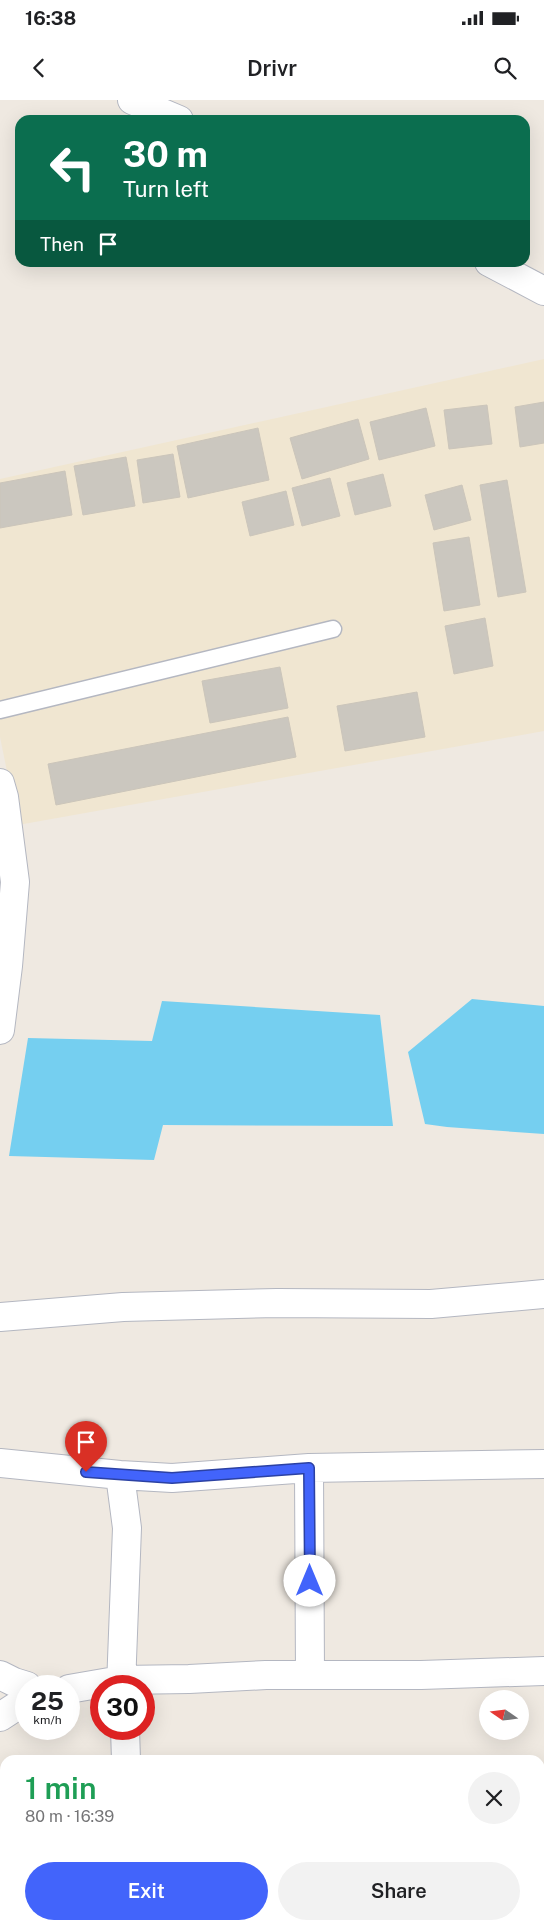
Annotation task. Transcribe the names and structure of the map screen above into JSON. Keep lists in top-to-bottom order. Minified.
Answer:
{"north":"left","page":{"status":"16:38","header":"Drivr","turn":["30 m","Turn left"],"then":"Then","speed":"25 km/h","limit":"30","heading":["1 min","80 m · 16:39"],"buttons":["Exit","Share"]}}
